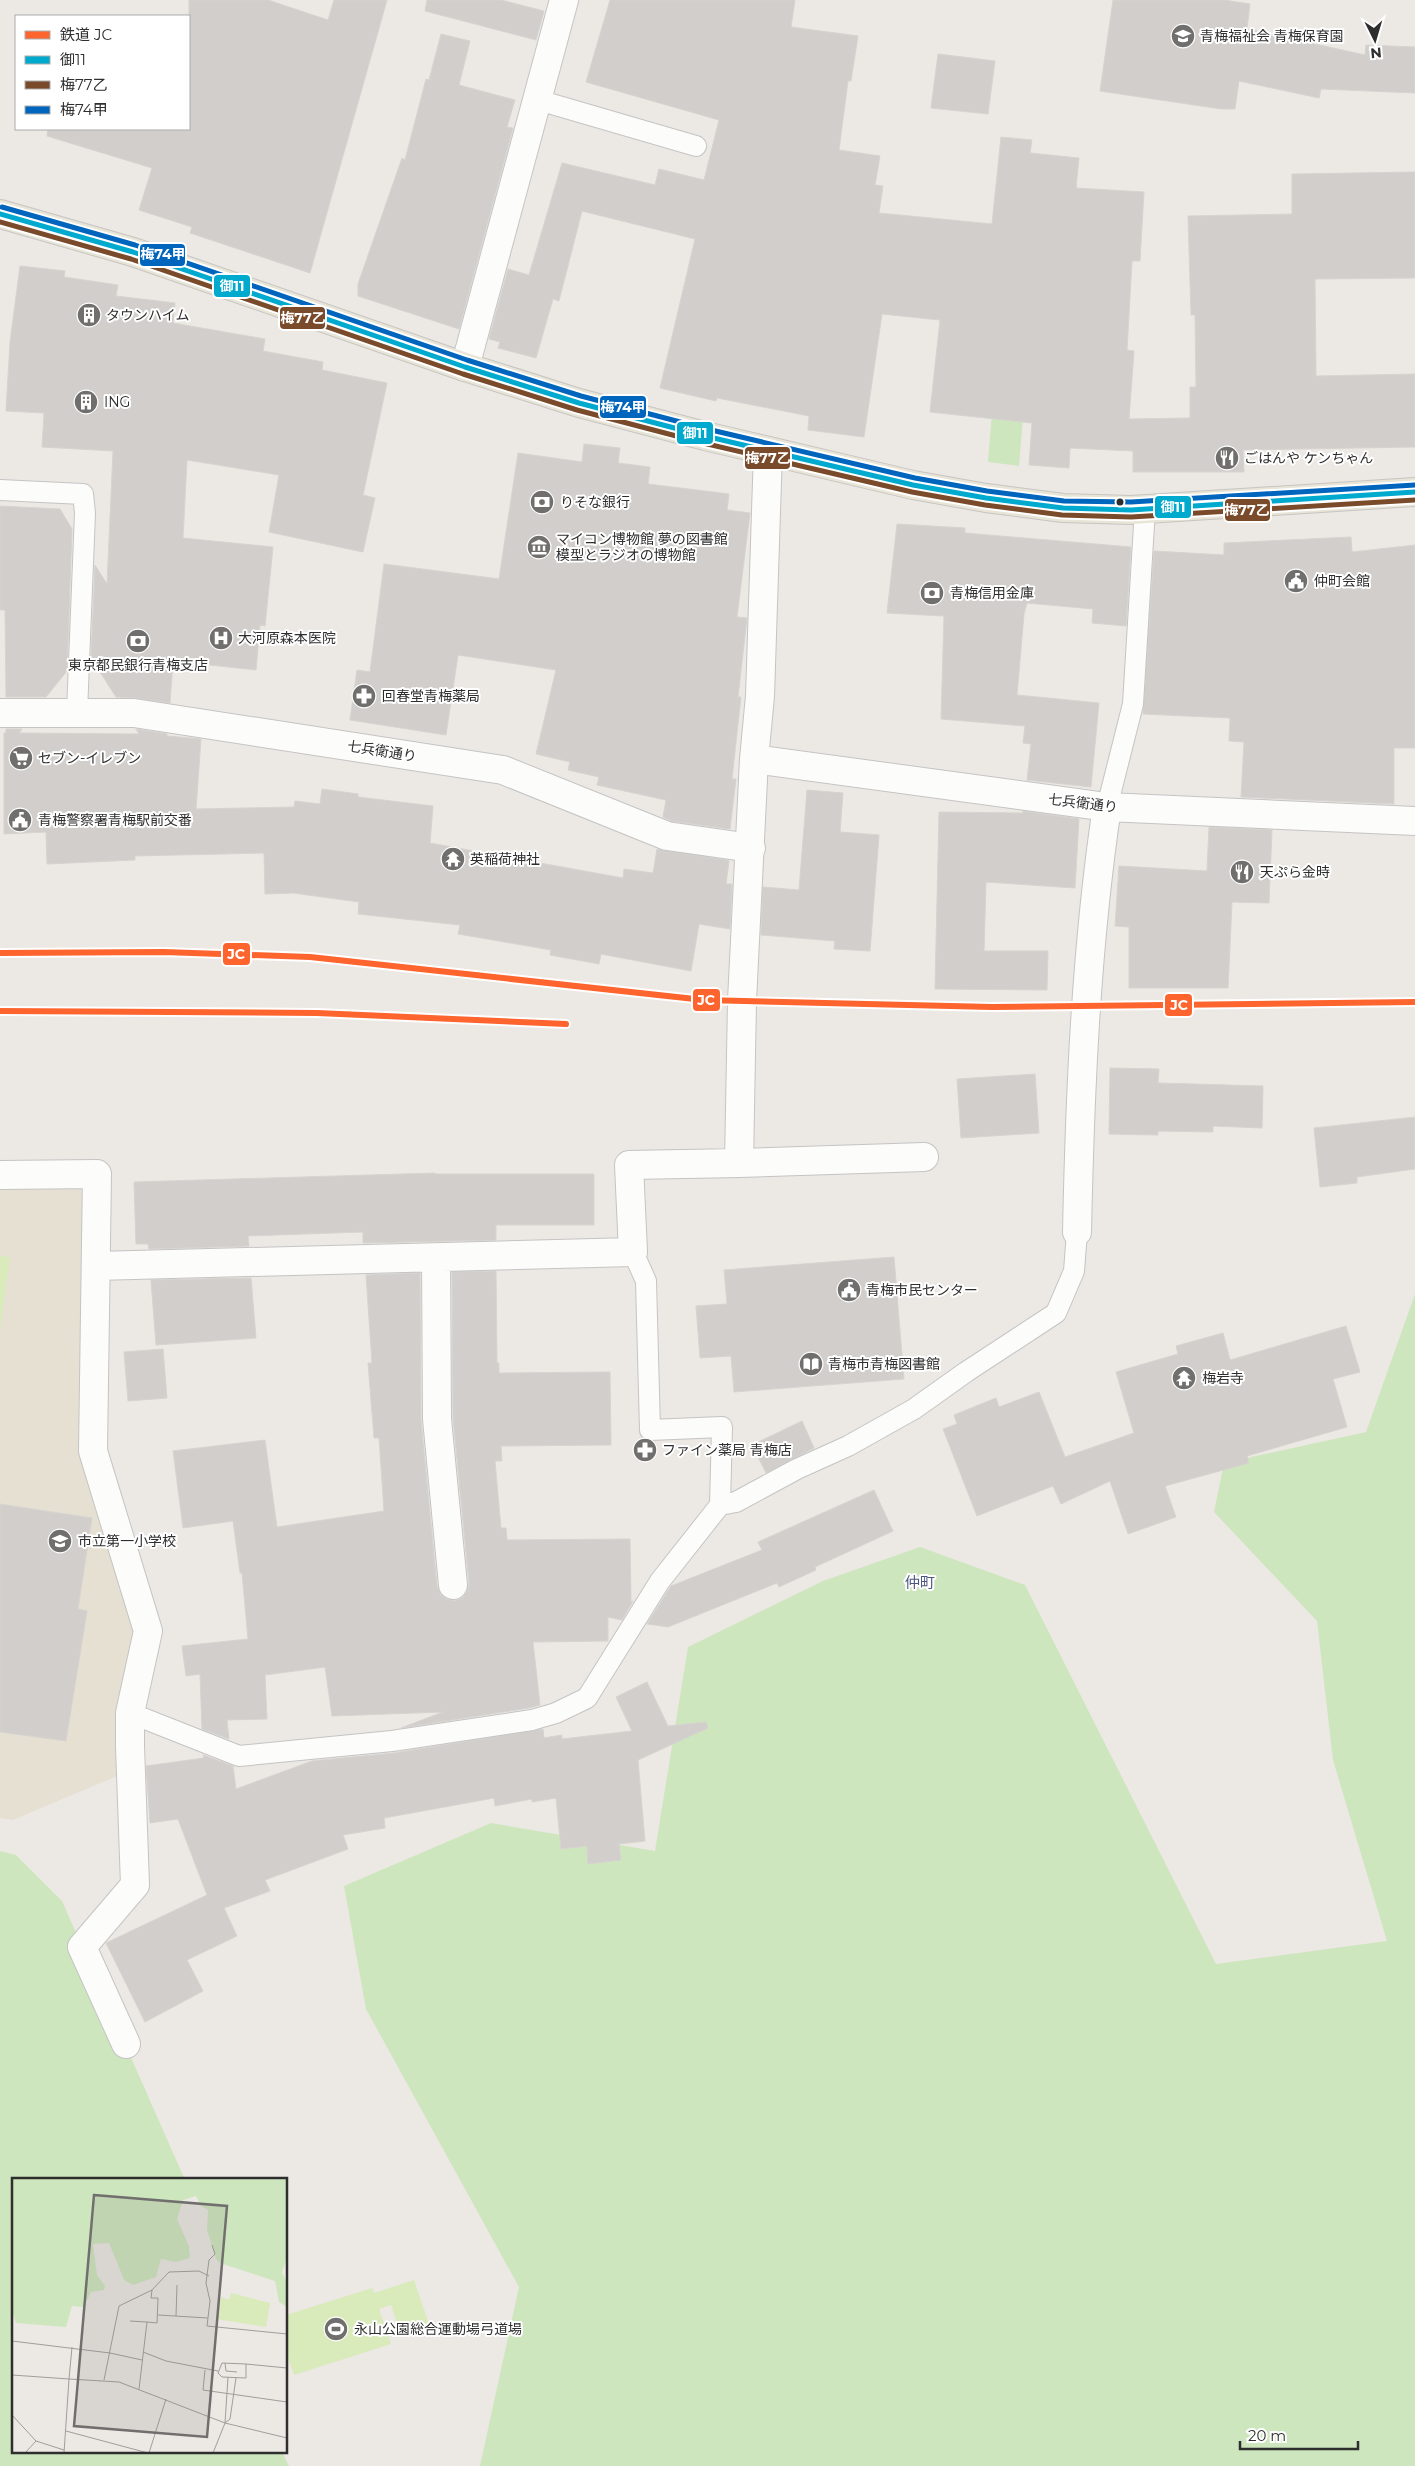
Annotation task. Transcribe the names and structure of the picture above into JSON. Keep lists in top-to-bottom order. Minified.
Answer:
{"streets":{"street":["七兵衛通り"]},"districts":["仲町"],"places":{"school or university":["青梅福祉会 青梅保育園","市立第一小学校"],"building":["タウンハイム","ING"],"restaurant":["ごはんや ケンちゃん","天ぷら金時"],"bank":["りそな銀行","青梅信用金庫","東京都民銀行青梅支店"],"museum":["マイコン博物館 夢の図書館 模型とラジオの博物館"],"public building":["仲町会館","青梅警察署青梅駅前交番","青梅市民センター"],"hospital":["大河原森本医院"],"pharmacy":["回春堂青梅薬局","ファイン薬局 青梅店"],"supermarket":["セブン-イレブン"],"temple":["英稲荷神社","梅岩寺"],"library":["青梅市青梅図書館"],"sports":["永山公園総合運動場弓道場"]},"lines":["transit line 梅74甲","transit line 御11","transit line 梅77乙","rail line JC"],"legend":["鉄道 JC","御11","梅77乙","梅74甲"],"scale_bar":"20 m","north":"bottom"}
